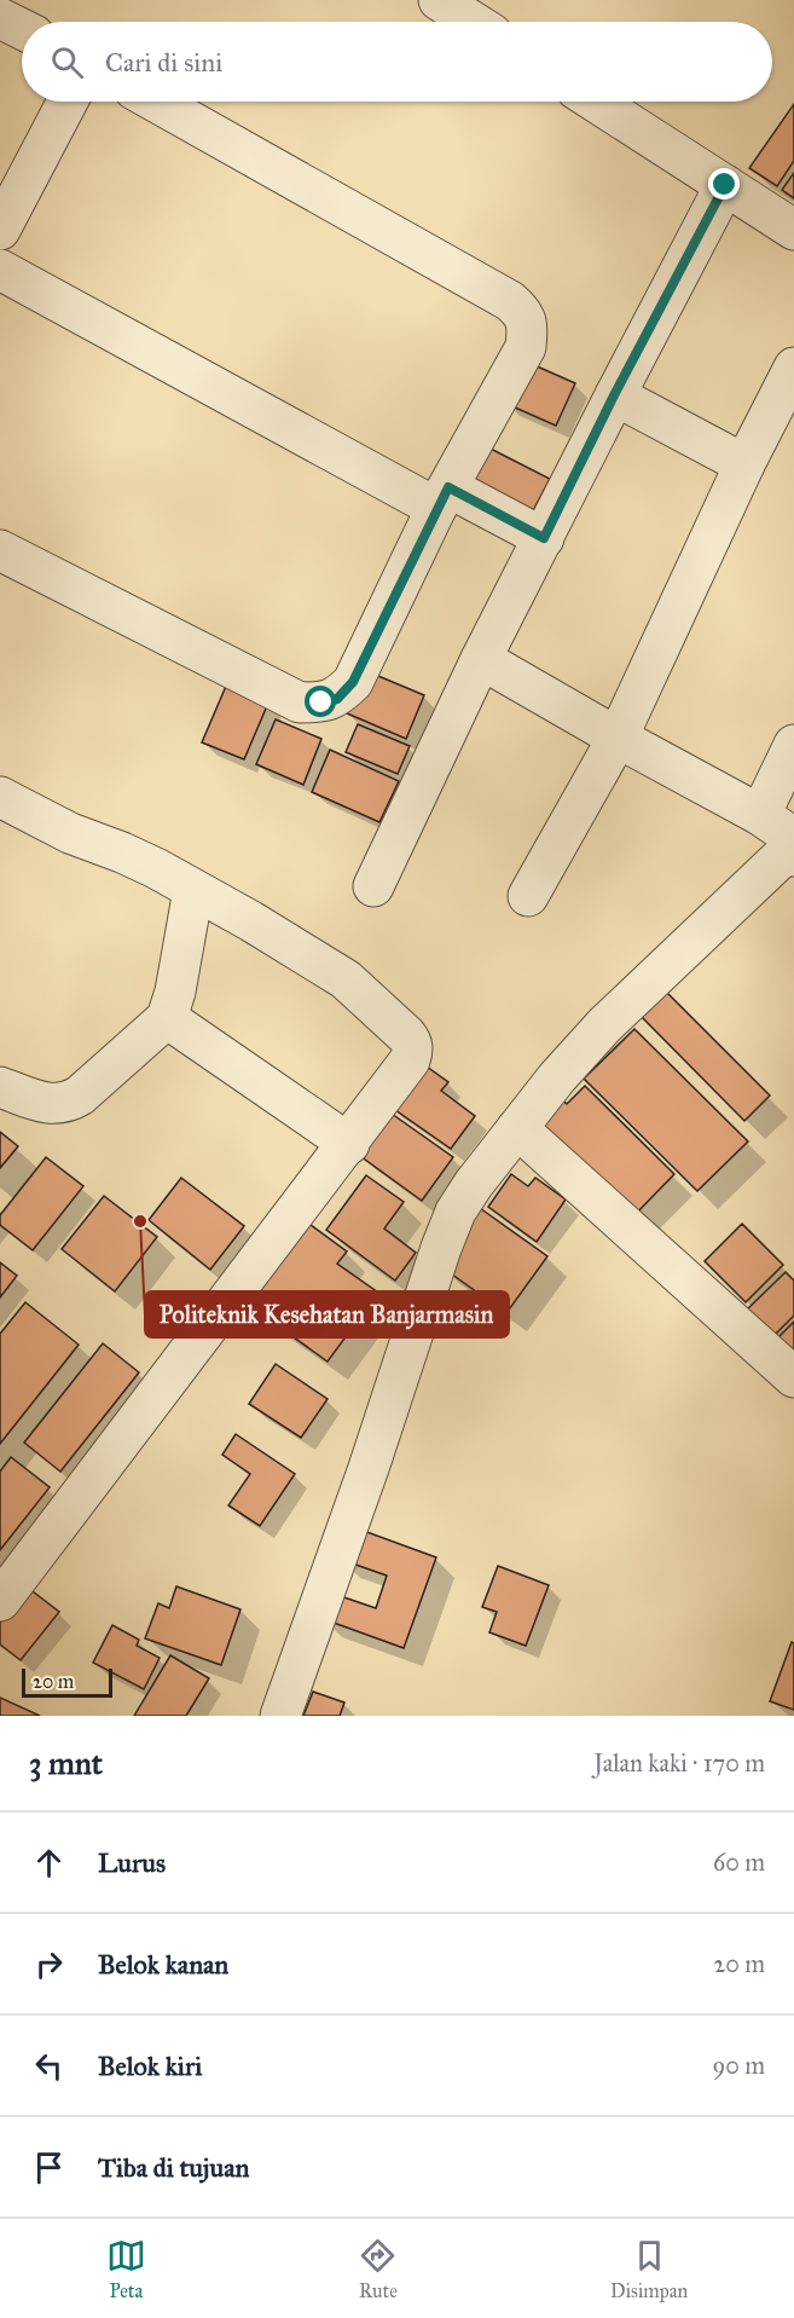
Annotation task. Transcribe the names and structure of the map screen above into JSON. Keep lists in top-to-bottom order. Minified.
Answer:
{"places":["Politeknik Kesehatan Banjarmasin"],"scale_bar":"20 m","page":{"search":"Cari di sini","scale":"20 m","heading":["3 mnt","Jalan kaki · 170 m"],"list":[["Lurus","60 m"],["Belok kanan","20 m"],["Belok kiri","90 m"],"Tiba di tujuan"],"nav":["Peta","Rute","Disimpan"]}}
